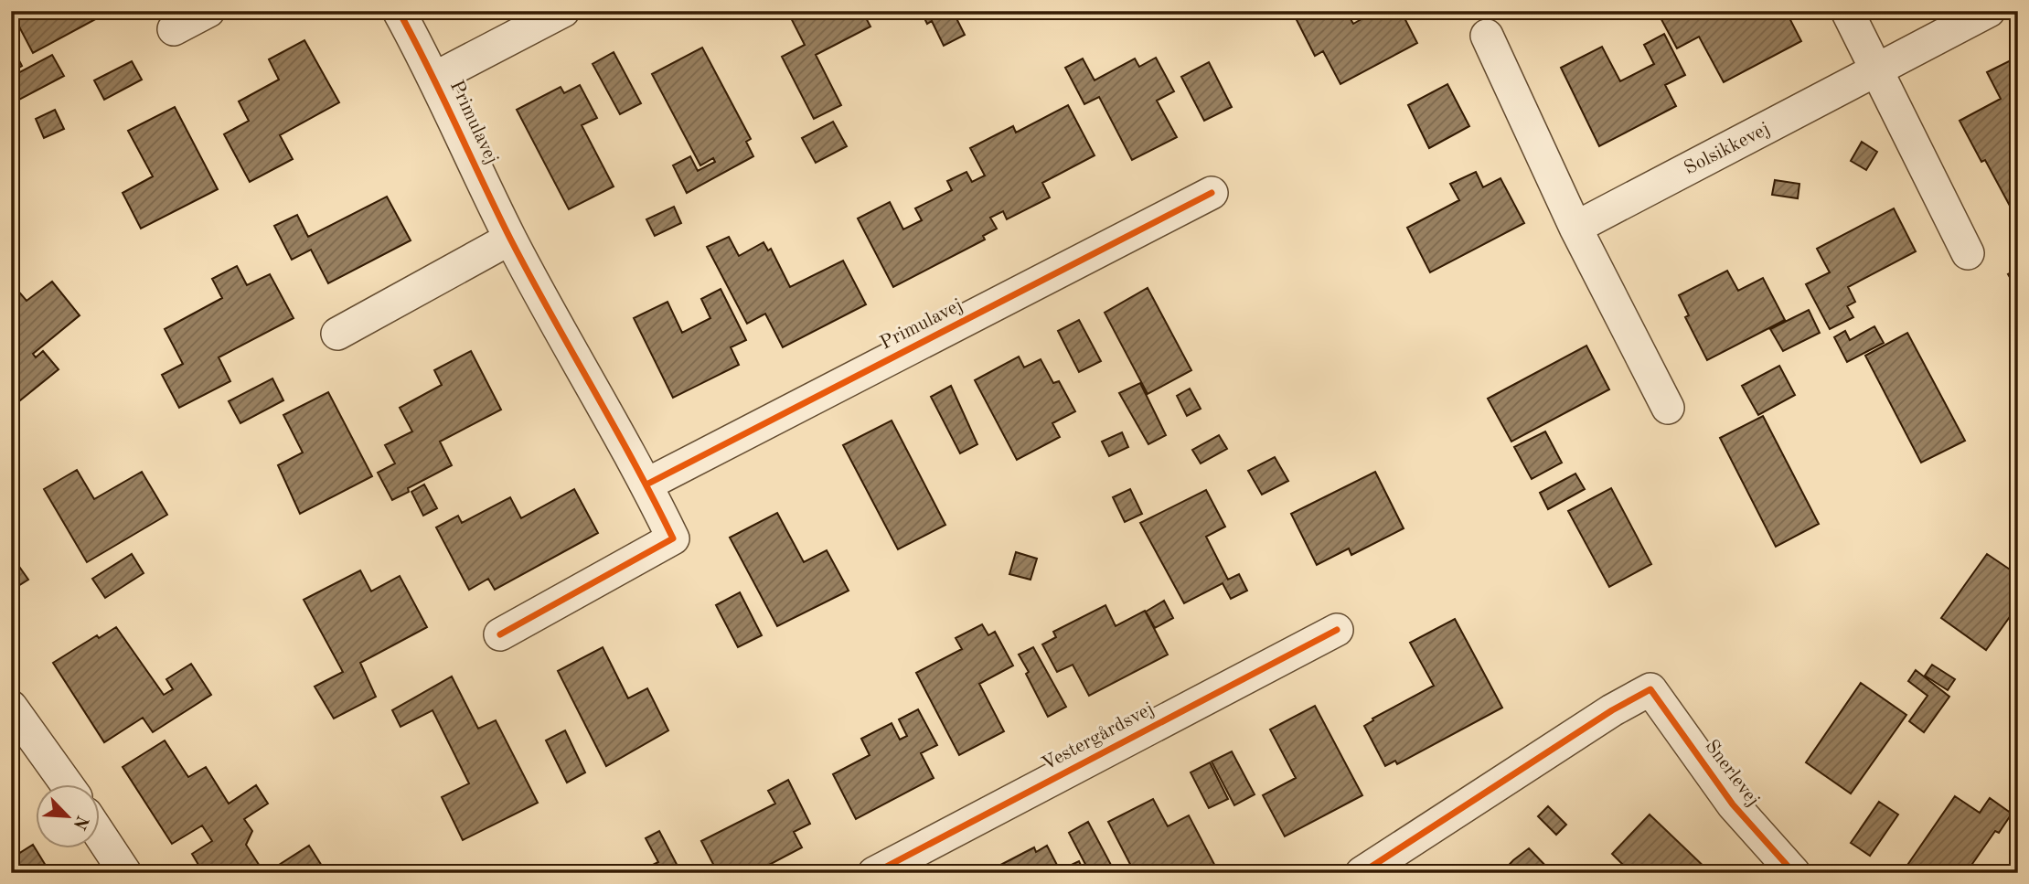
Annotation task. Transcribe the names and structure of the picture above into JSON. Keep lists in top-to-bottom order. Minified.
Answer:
{"streets":{"street":["Primulavej","Solsikkevej","Vestergårdsvej","Snerlevej"]},"north":"bottom right"}
